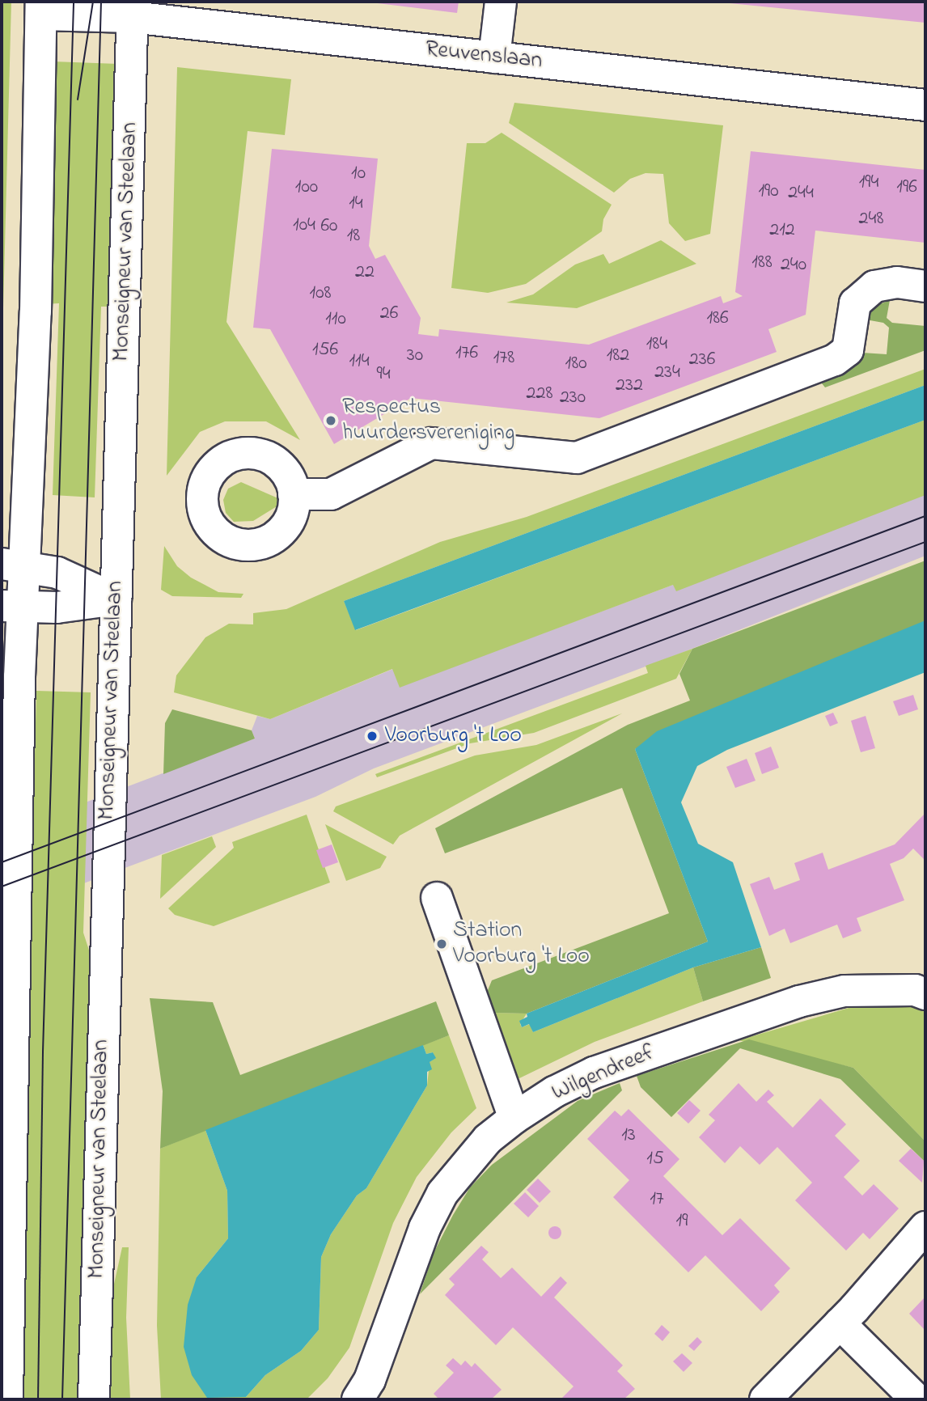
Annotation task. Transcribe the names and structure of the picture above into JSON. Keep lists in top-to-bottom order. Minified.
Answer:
{"streets":{"main road":["Reuvenslaan","Monseigneur van Steelaan","Wilgendreef"]},"crossings":[["Reuvenslaan","Monseigneur van Steelaan"]],"places":["Respectus huurdersvereniging","Voorburg 't Loo","Station Voorburg 't Loo"],"house_numbers":["10","194","100","196","190","244","14","248","104","60","212","18","188","240","22","108","26","186","110","184","156","176","30","182","178","236","114","180","234","94","232","228","230","13","15","17","19"]}
